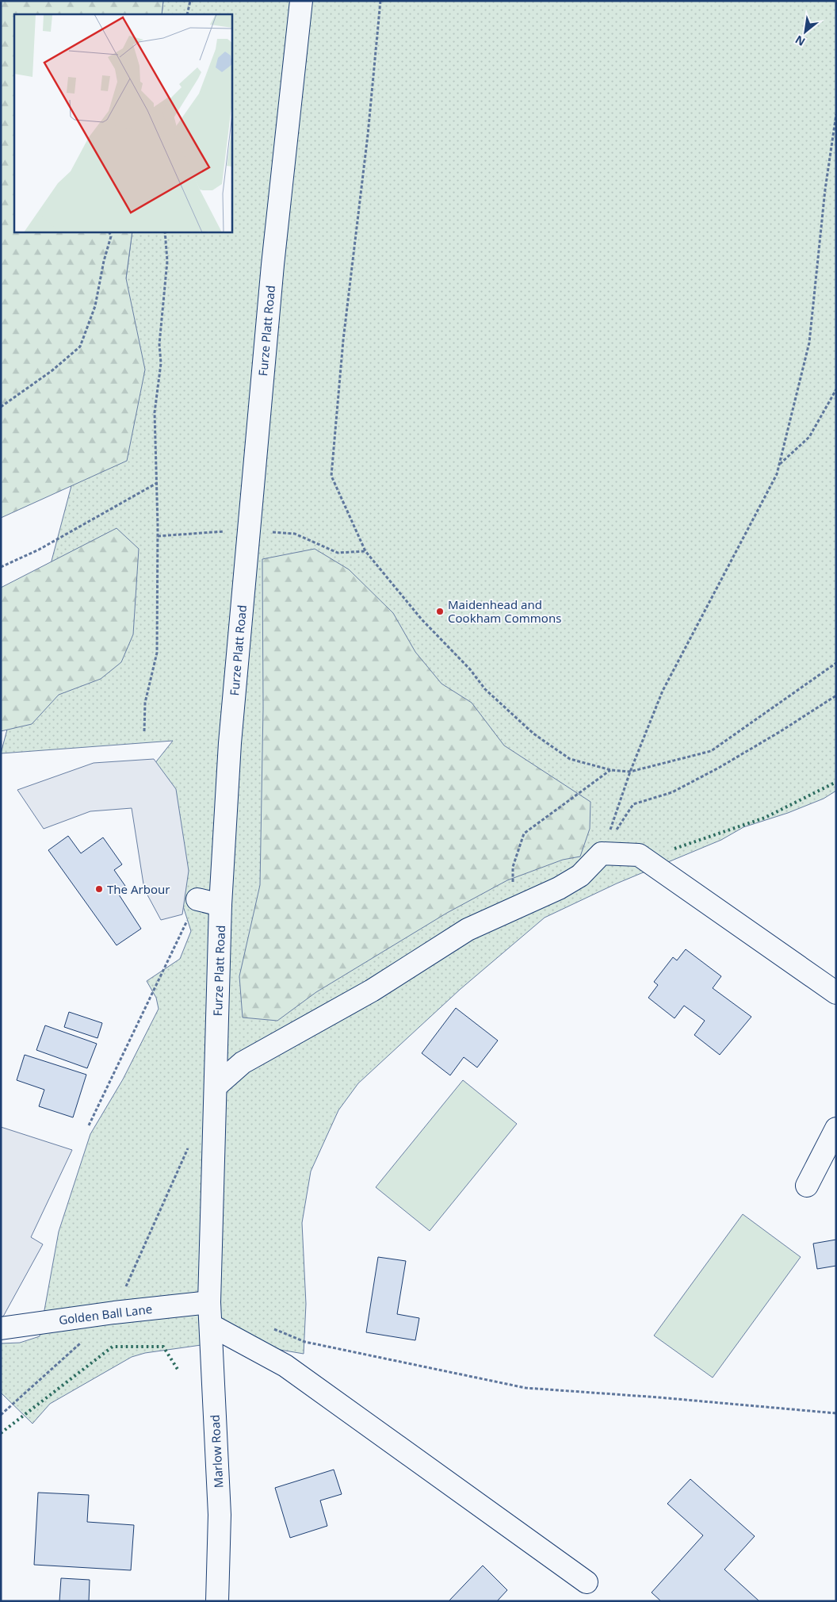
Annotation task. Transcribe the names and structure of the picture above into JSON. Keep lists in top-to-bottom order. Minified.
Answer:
{"streets":{"main road":["Furze Platt Road","Golden Ball Lane","Marlow Road"]},"crossings":[["Furze Platt Road","Golden Ball Lane"],["Furze Platt Road","Marlow Road"],["Golden Ball Lane","Marlow Road"]],"places":["Maidenhead and Cookham Commons","The Arbour"],"north":"bottom left"}
